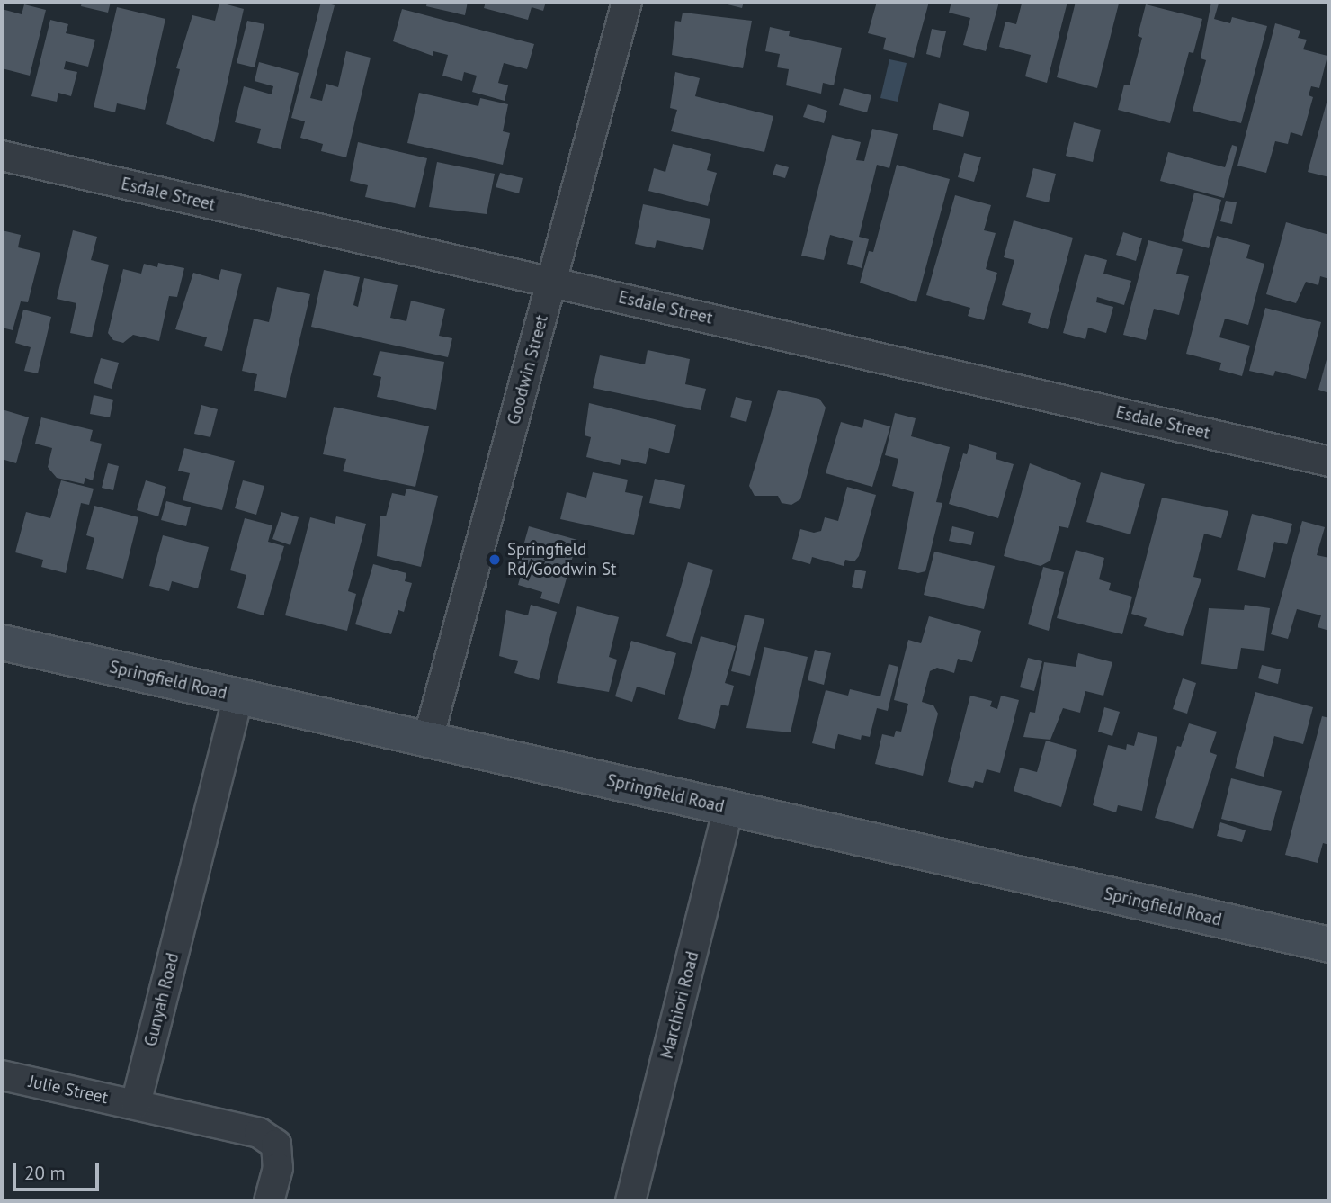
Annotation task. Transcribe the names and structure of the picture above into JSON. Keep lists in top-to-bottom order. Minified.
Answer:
{"streets":{"main road":["Springfield Road"],"street":["Esdale Street","Goodwin Street","Gunyah Road","Marchiori Road","Julie Street"]},"crossings":[["Esdale Street","Goodwin Street"],["Goodwin Street","Springfield Road"],["Springfield Road","Gunyah Road"],["Springfield Road","Marchiori Road"],["Gunyah Road","Julie Street"]],"places":["Springfield Rd/Goodwin St"],"scale_bar":"20 m"}
